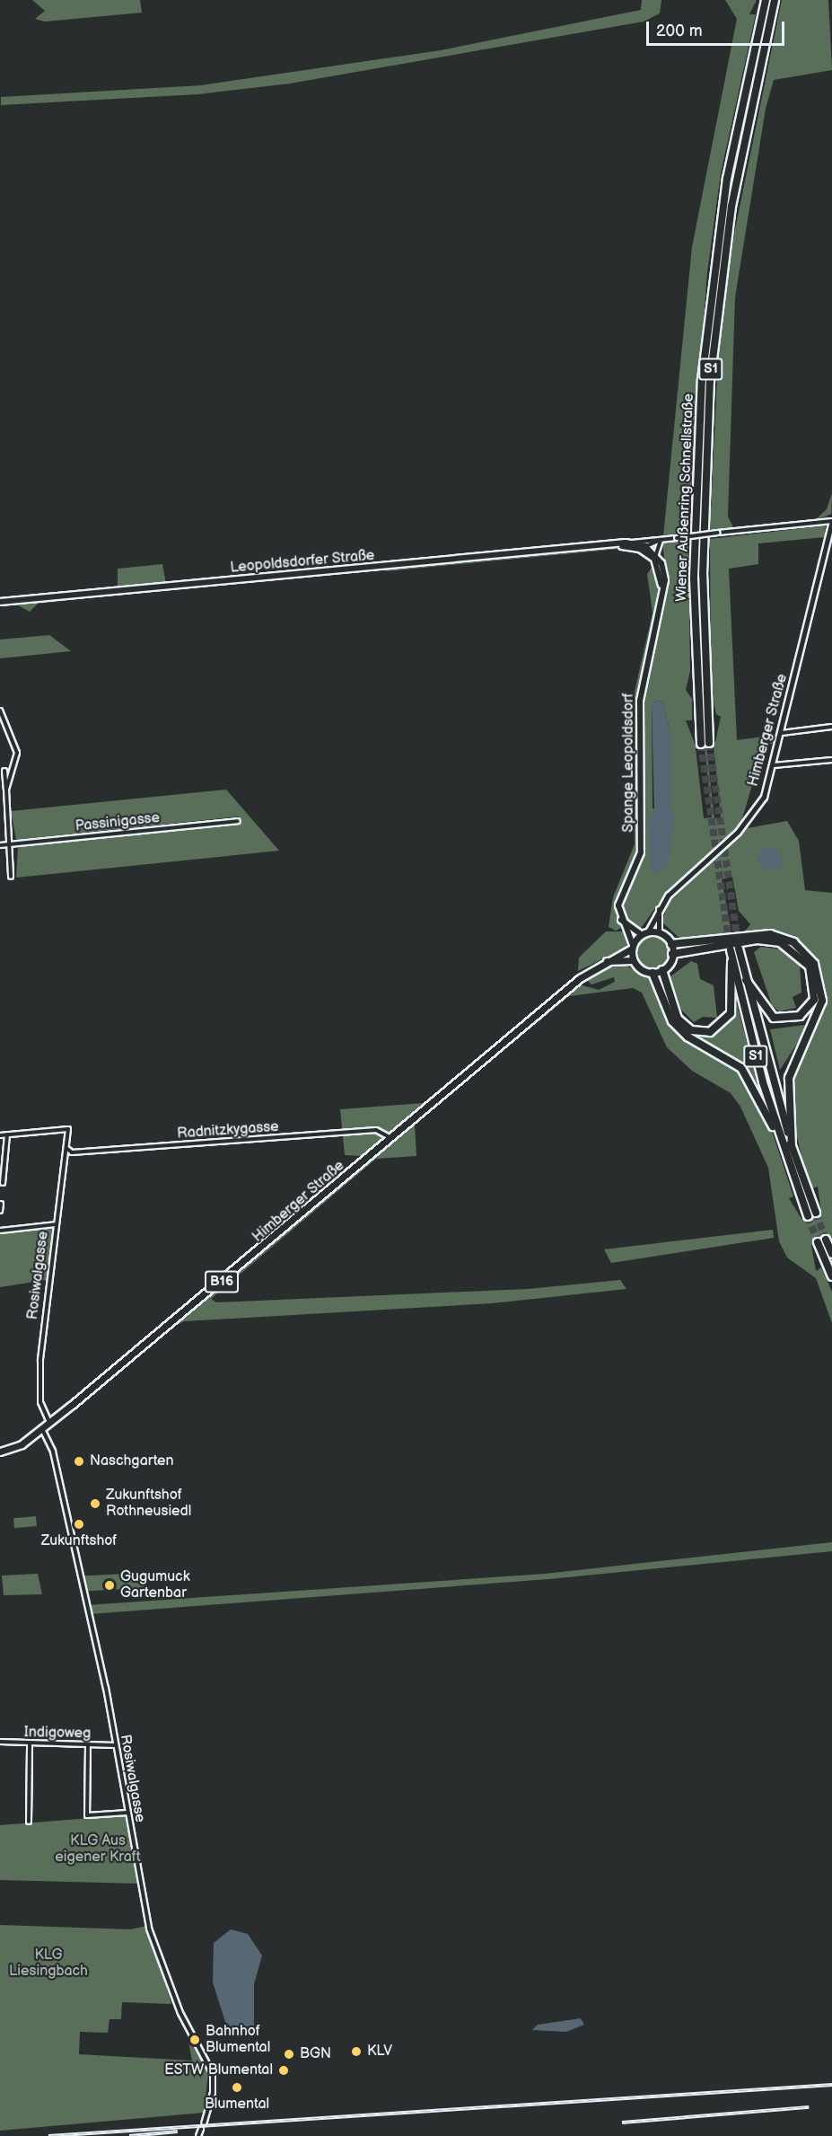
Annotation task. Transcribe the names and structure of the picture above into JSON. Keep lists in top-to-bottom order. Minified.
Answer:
{"streets":{"highway":["S1","Wiener Außenring Schnellstraße"],"main road":["Leopoldsdorfer Straße","Himberger Straße","Spange Leopoldsdorf","B16"],"street":["Passinigasse","Radnitzkygasse","Rosiwalgasse","Indigoweg"]},"crossings":[["S1","Himberger Straße"],["S1","Spange Leopoldsdorf"],["Leopoldsdorfer Straße","Himberger Straße"],["Himberger Straße","Spange Leopoldsdorf"],["Himberger Straße","Radnitzkygasse"],["Himberger Straße","Rosiwalgasse"],["Radnitzkygasse","Rosiwalgasse"],["Rosiwalgasse","Indigoweg"]],"parks":["KLG Aus eigener Kraft","KLG Liesingbach"],"places":["Naschgarten","Zukunftshof Rothneusiedl","Zukunftshof","Gugumuck Gartenbar","Bahnhof Blumental","KLV","BGN","ESTW Blumental","Blumental"],"scale_bar":"200 m"}
